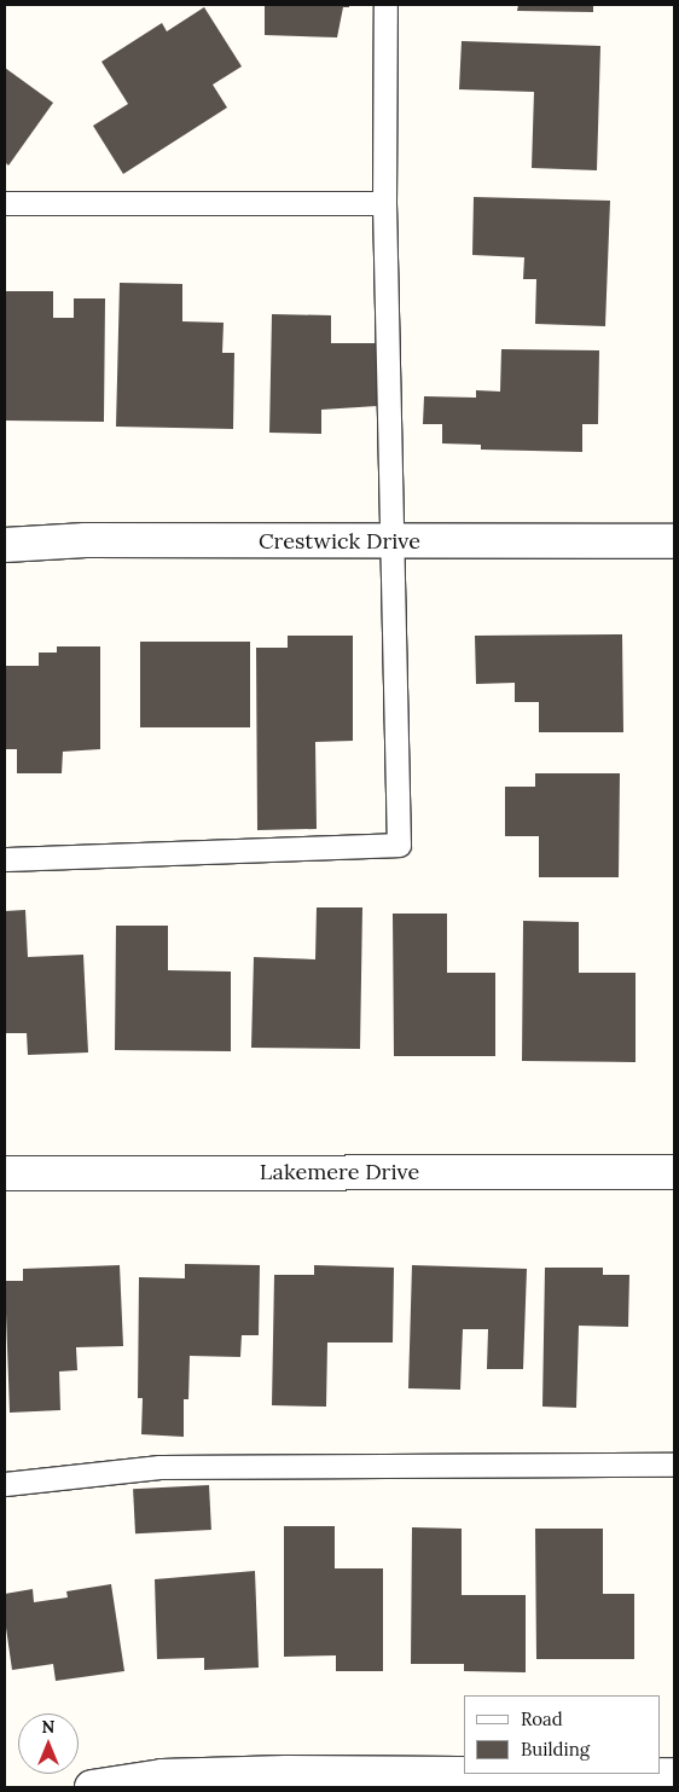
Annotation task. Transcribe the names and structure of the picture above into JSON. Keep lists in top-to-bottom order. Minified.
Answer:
{"streets":{"street":["Crestwick Drive","Lakemere Drive"]},"legend":["Road","Building"],"north":"top"}
